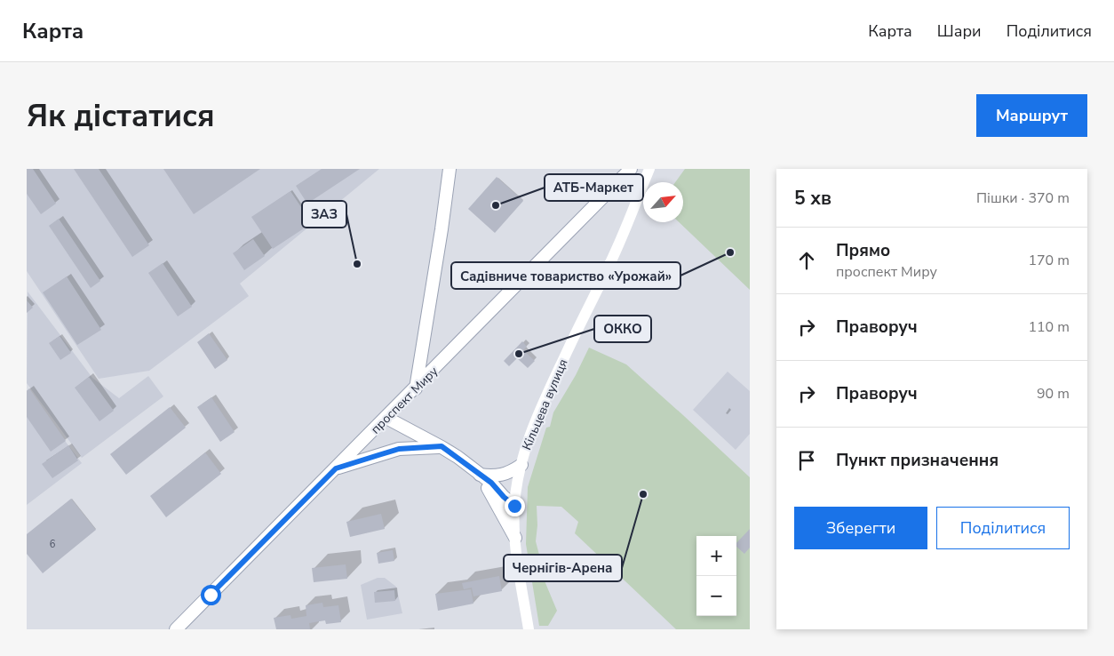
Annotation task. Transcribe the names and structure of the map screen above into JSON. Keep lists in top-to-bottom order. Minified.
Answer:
{"streets":{"main road":["проспект Миру","Кільцева вулиця"]},"places":["АТБ-Маркет","Садівниче товариство «Урожай»","ЗАЗ","ОККО","Чернігів-Арена"],"house_numbers":["6"],"north":"top right","page":{"header":"Карта","nav":["Карта","Шари","Поділитися"],"buttons":["Маршрут",["Зберегти","Поділитися"]],"title":"Як дістатися","heading":["5 хв","Пішки · 370 m"],"list":[["Прямо","проспект Миру","170 m"],["Праворуч","110 m"],["Праворуч","90 m"],"Пункт призначення"],"map_buttons":["+","−"]}}
